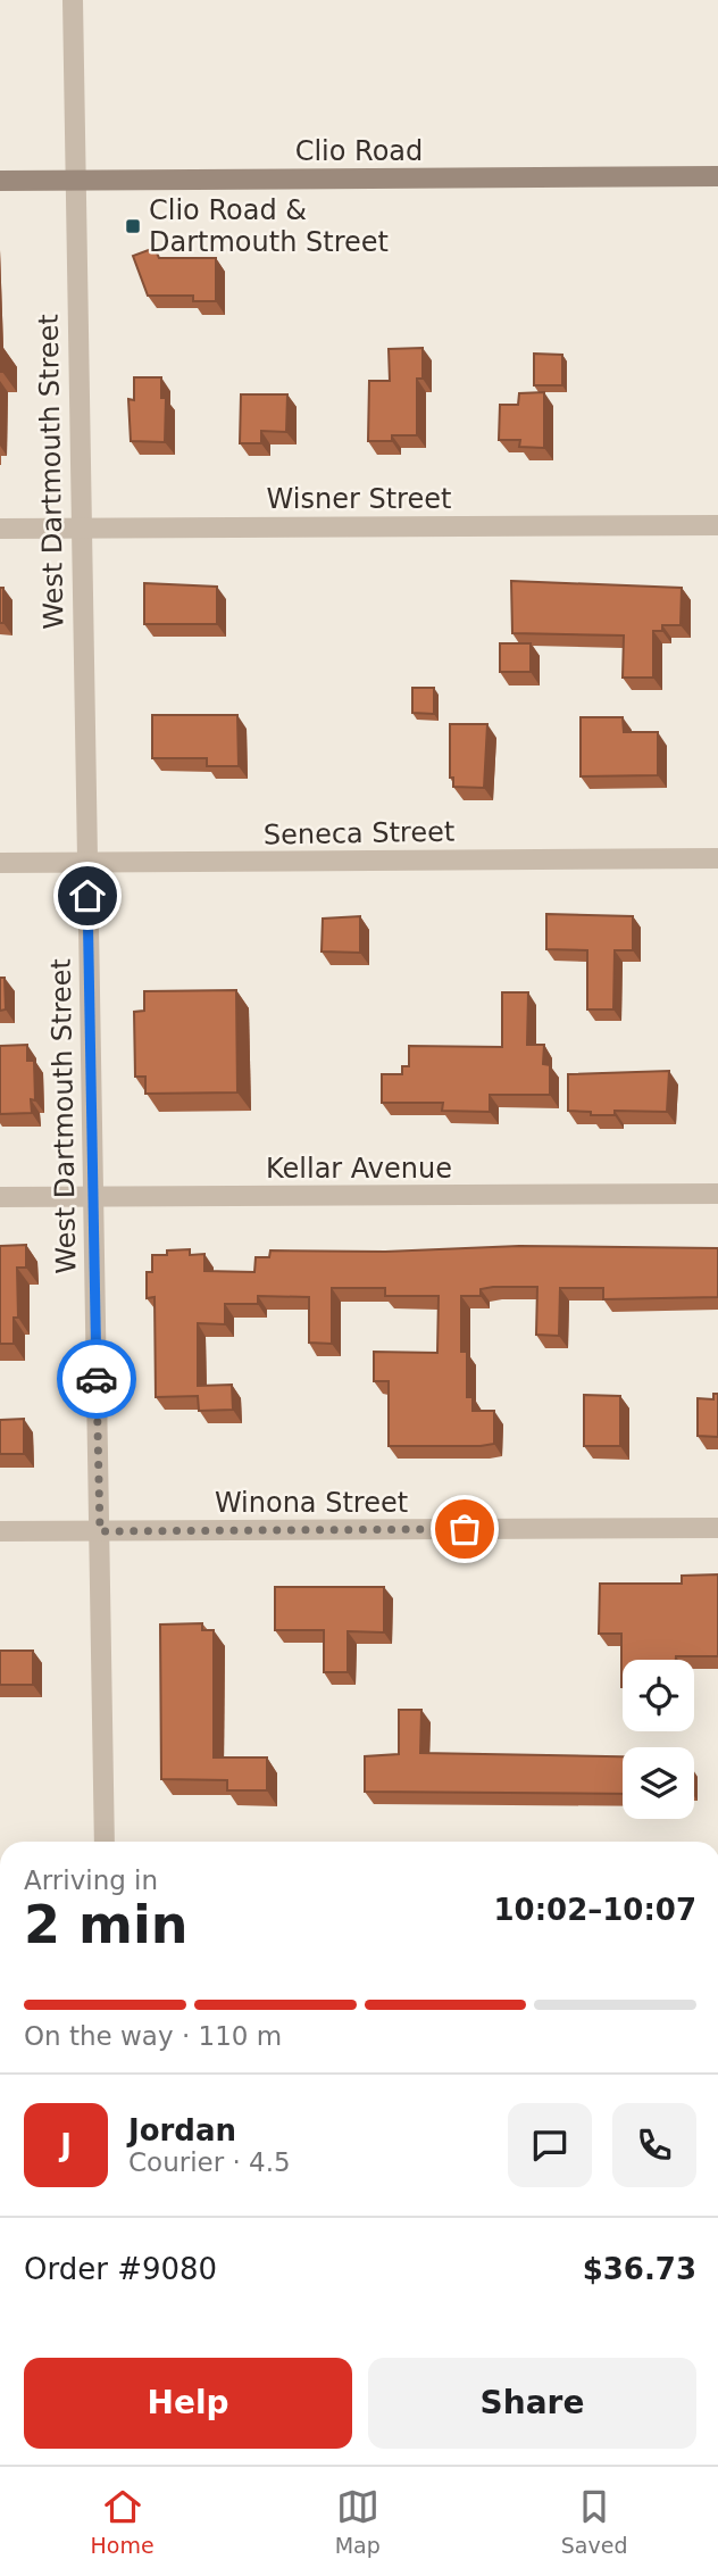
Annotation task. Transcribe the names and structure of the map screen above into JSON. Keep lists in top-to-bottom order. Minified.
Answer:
{"streets":{"main road":["Clio Road"],"street":["West Dartmouth Street","Wisner Street","Seneca Street","Kellar Avenue","Winona Street"]},"crossings":[["Clio Road","West Dartmouth Street"],["West Dartmouth Street","Wisner Street"],["West Dartmouth Street","Seneca Street"],["West Dartmouth Street","Kellar Avenue"],["West Dartmouth Street","Winona Street"]],"places":{"transit":["Clio Road & Dartmouth Street"]},"page":{"heading":["2 min","Arriving in","10:02–10:07"],"panel":["Jordan","Courier · 4.5","Order #9080","$36.73"],"bar":"On the way · 110 m","round":"J","buttons":["Help","Share"],"tabs":["Home","Map","Saved"]}}
